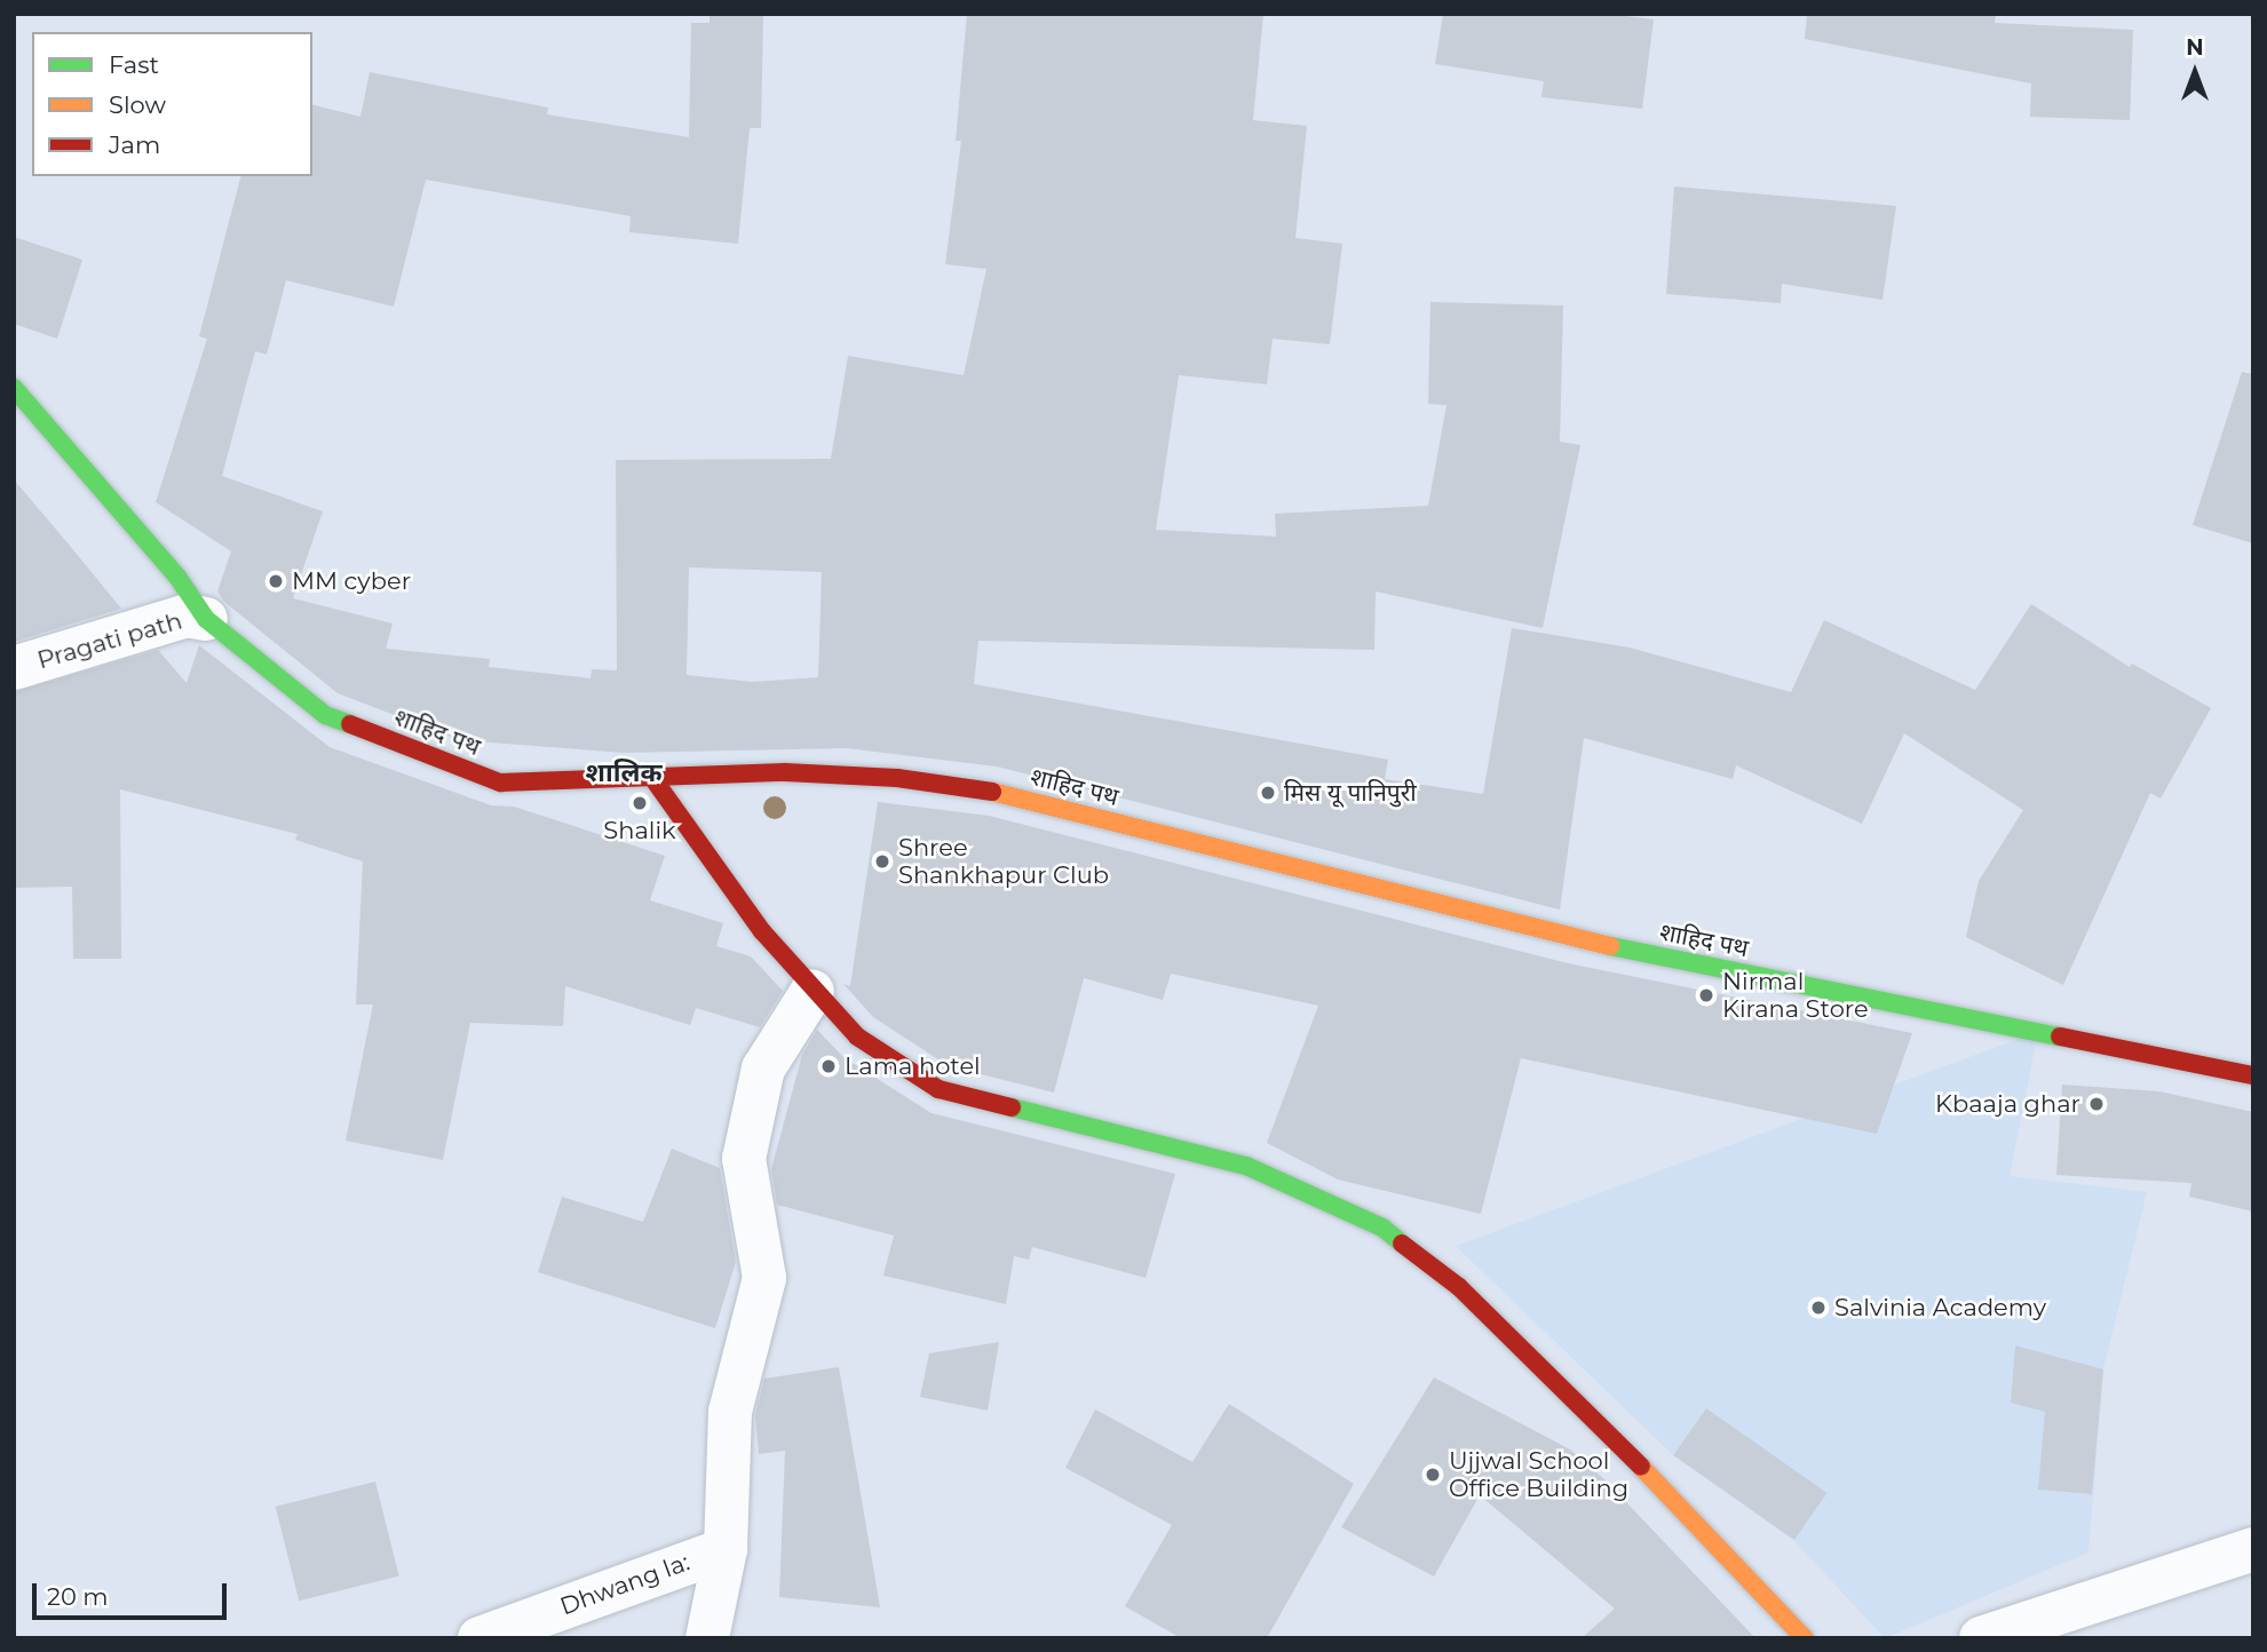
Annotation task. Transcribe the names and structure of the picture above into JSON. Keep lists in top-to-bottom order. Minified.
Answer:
{"streets":{"street":["Pragati path","शाहिद पथ","Dhwang la:"]},"crossings":[["Pragati path","शाहिद पथ"]],"districts":["शालिक"],"places":["MM cyber","मिस यू पानिपुरी","Shalik","Shree Shankhapur Club","Nirmal Kirana Store","Lama hotel","Kbaaja ghar","Salvinia Academy","Ujjwal School Office Building"],"legend":["Fast","Slow","Jam"],"scale_bar":"20 m","north":"top"}
